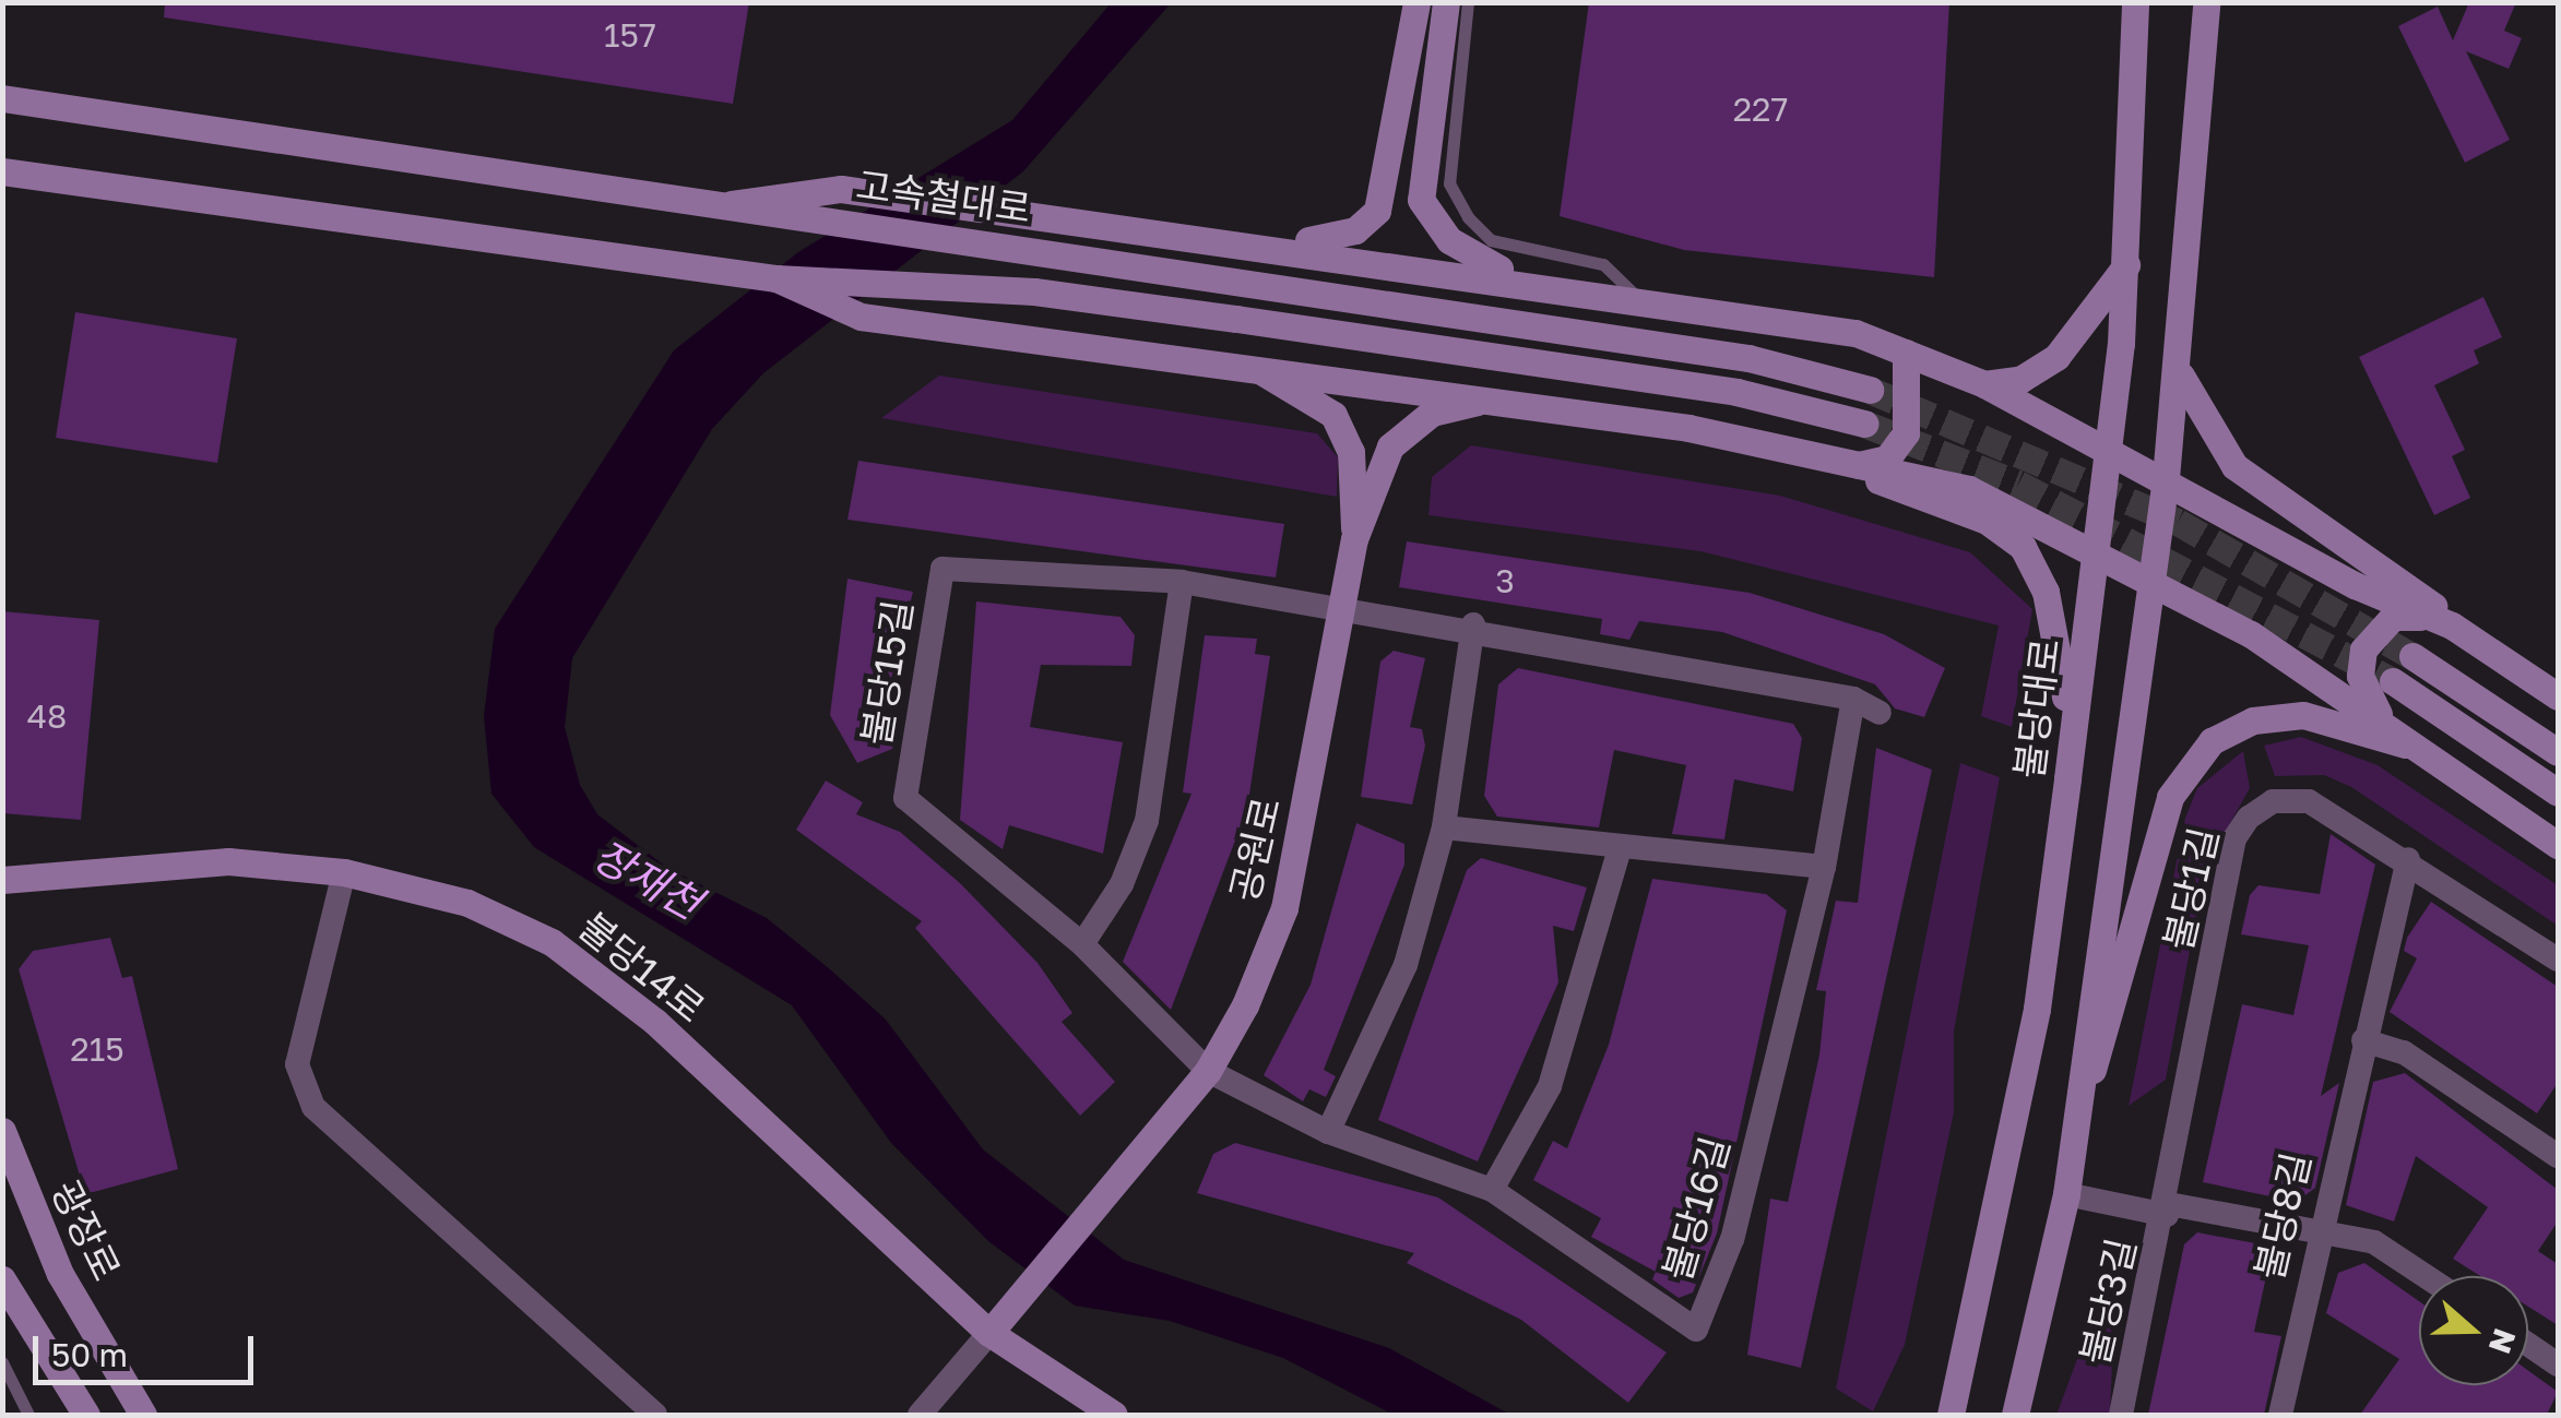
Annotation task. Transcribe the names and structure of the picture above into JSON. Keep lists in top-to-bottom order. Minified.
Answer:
{"streets":{"main road":["고속철대로","불당대로","공원로","불당14로","광장로"],"street":["불당15길","불당1길","불당16길","불당8길","불당3길"]},"crossings":[["불당15길","공원로"],["불당15길","불당16길"],["공원로","불당14로"],["공원로","불당16길"],["불당1길","불당8길"],["불당1길","불당3길"]],"water":["장재천"],"house_numbers":["157","227","3","48","215"],"scale_bar":"50 m","north":"right"}
